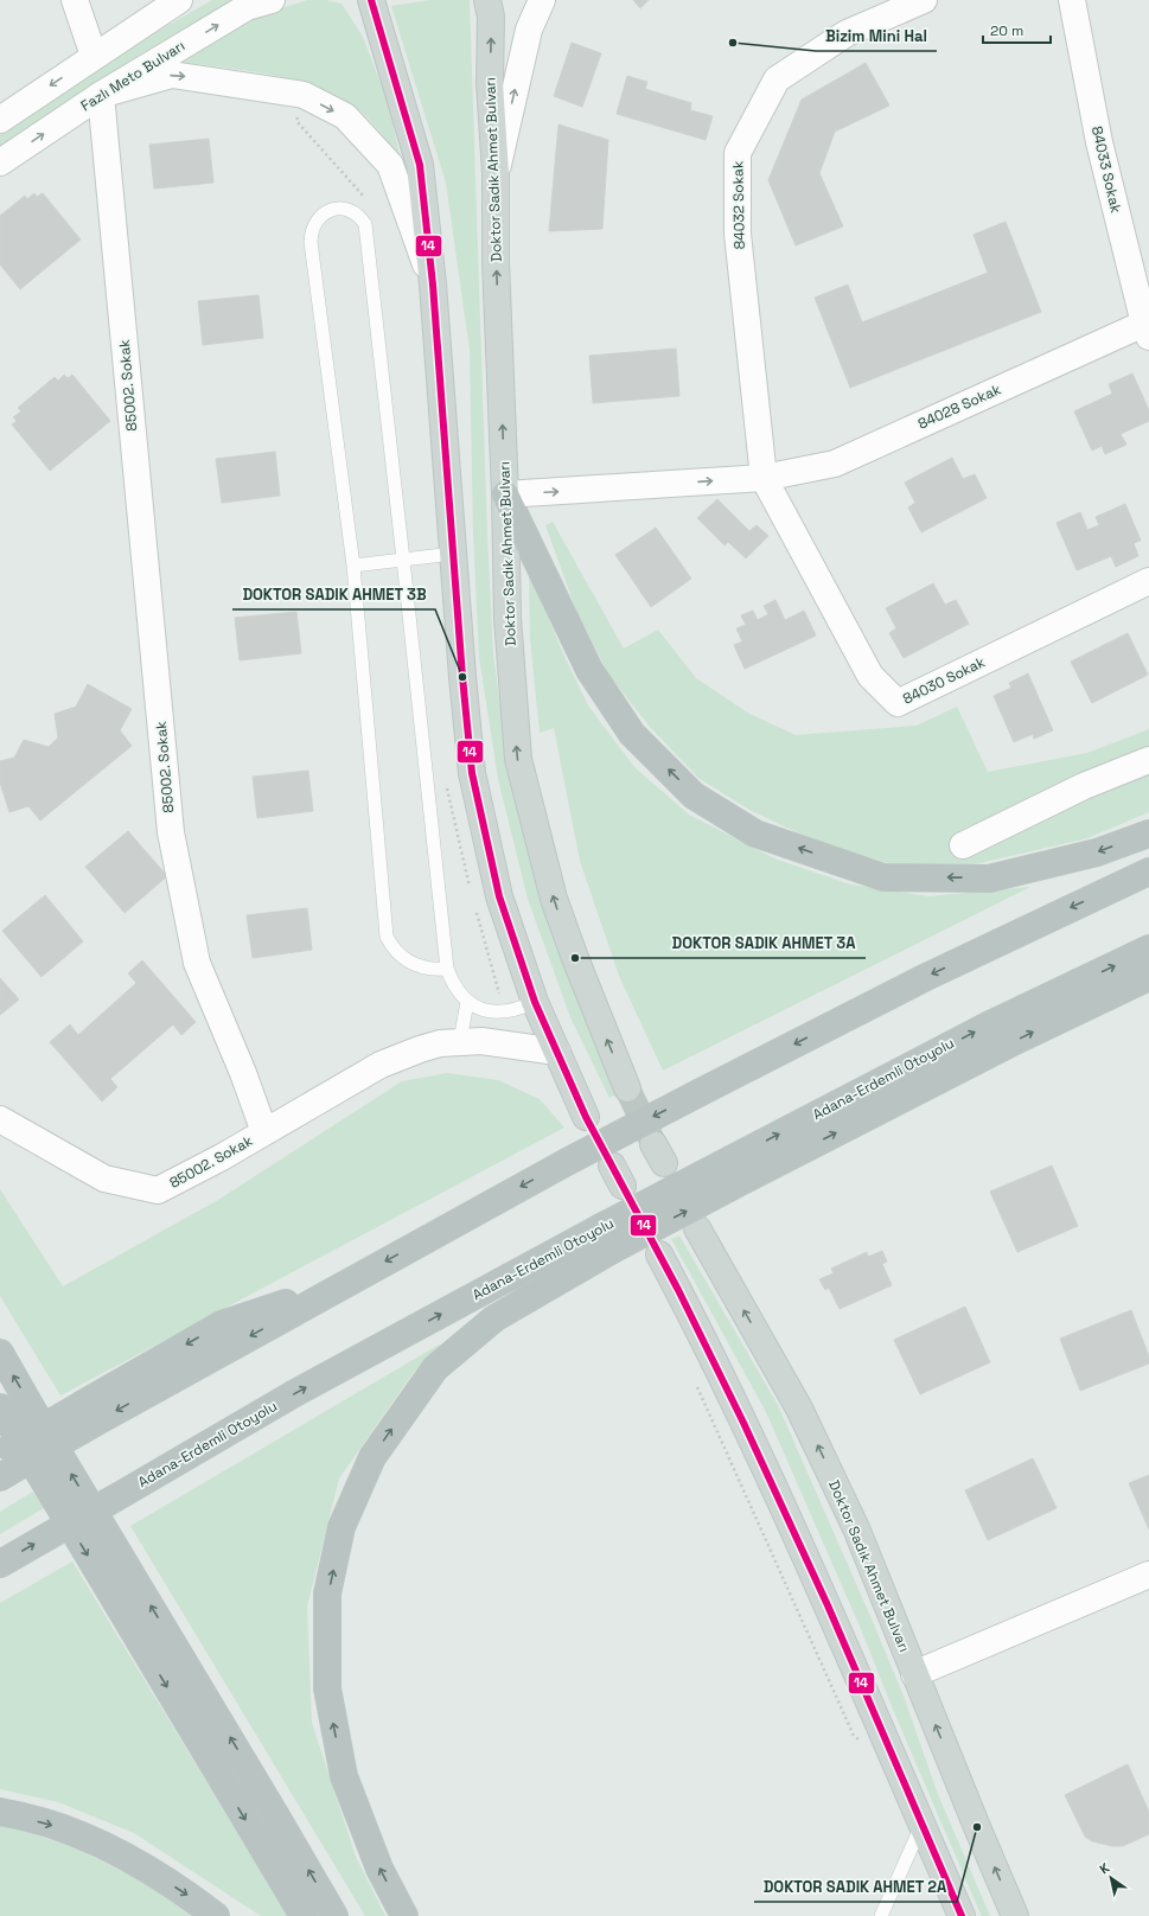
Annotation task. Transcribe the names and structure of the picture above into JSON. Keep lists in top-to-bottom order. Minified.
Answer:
{"streets":{"highway":["Adana-Erdemli Otoyolu"],"main road":["Doktor Sadık Ahmet Bulvarı"],"street":["Fazlı Meto Bulvarı","84033 Sokak","84032 Sokak","85002. Sokak","84028 Sokak","84030 Sokak"]},"crossings":[["Fazlı Meto Bulvarı","85002. Sokak"],["Doktor Sadık Ahmet Bulvarı","84028 Sokak"],["84033 Sokak","84028 Sokak"],["84032 Sokak","84028 Sokak"],["84032 Sokak","84030 Sokak"],["84028 Sokak","84030 Sokak"]],"one_way":["84028 Sokak"],"places":["Bizim Mini Hal","DOKTOR SADIK AHMET 3B","DOKTOR SADIK AHMET 3A","DOKTOR SADIK AHMET 2A"],"lines":["transit line 14"],"scale_bar":"20 m","north":"top left"}
